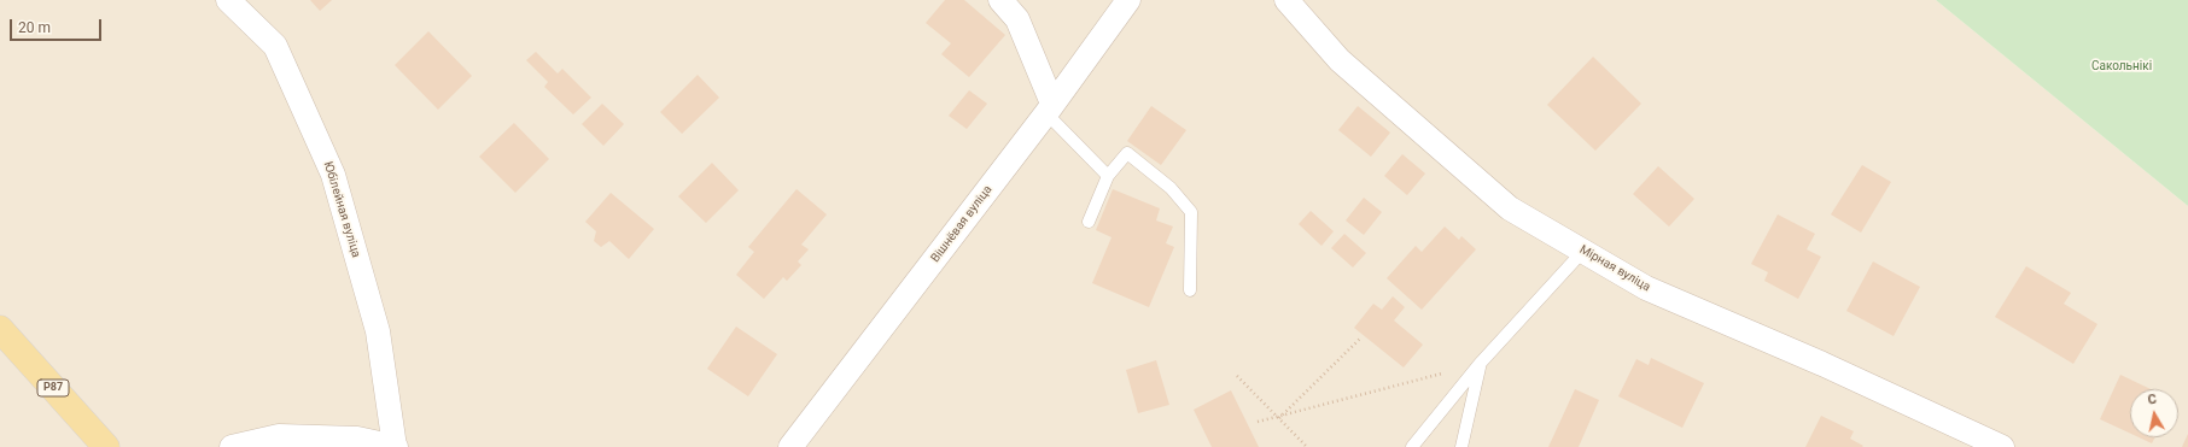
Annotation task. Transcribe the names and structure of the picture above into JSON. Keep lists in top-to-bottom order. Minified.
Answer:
{"streets":{"main road":["Р87"],"street":["Юбілейная вуліца","Вішнёвая вуліца","Мірная вуліца"]},"parks":["Сакольнікі"],"scale_bar":"20 m","north":"top"}
